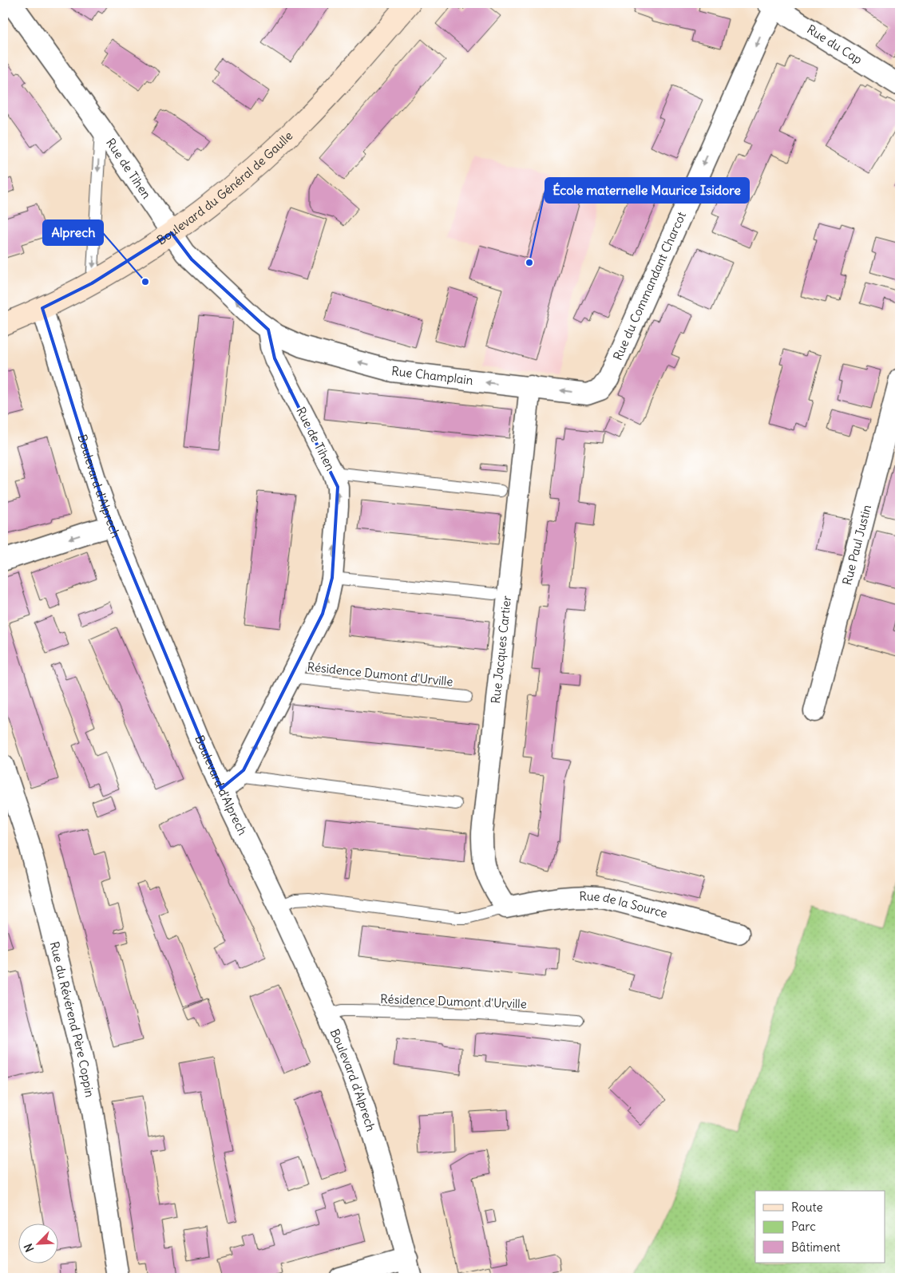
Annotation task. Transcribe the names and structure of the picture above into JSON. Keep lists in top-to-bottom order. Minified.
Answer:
{"streets":{"street":["Rue du Cap","Rue de Tihen","Boulevard du Général de Gaulle","Rue du Commandant Charcot","Rue Champlain","Boulevard d'Alprech","Rue Paul Justin","Rue Jacques Cartier","Rue de la Source","Rue du Révérend Père Coppin"],"lane":["Résidence Dumont d'Urville"]},"crossings":[["Rue du Cap","Rue du Commandant Charcot"],["Rue de Tihen","Boulevard du Général de Gaulle"],["Rue de Tihen","Rue Champlain"],["Rue de Tihen","Boulevard d'Alprech"],["Rue de Tihen","Résidence Dumont d'Urville"],["Boulevard du Général de Gaulle","Boulevard d'Alprech"],["Rue du Commandant Charcot","Rue Champlain"],["Rue Champlain","Rue Jacques Cartier"],["Boulevard d'Alprech","Résidence Dumont d'Urville"],["Rue Jacques Cartier","Rue de la Source"]],"one_way":["Rue du Commandant Charcot","Rue Champlain"],"places":["École maternelle Maurice Isidore","Alprech"],"legend":["Route","Parc","Bâtiment"],"north":"bottom left"}
